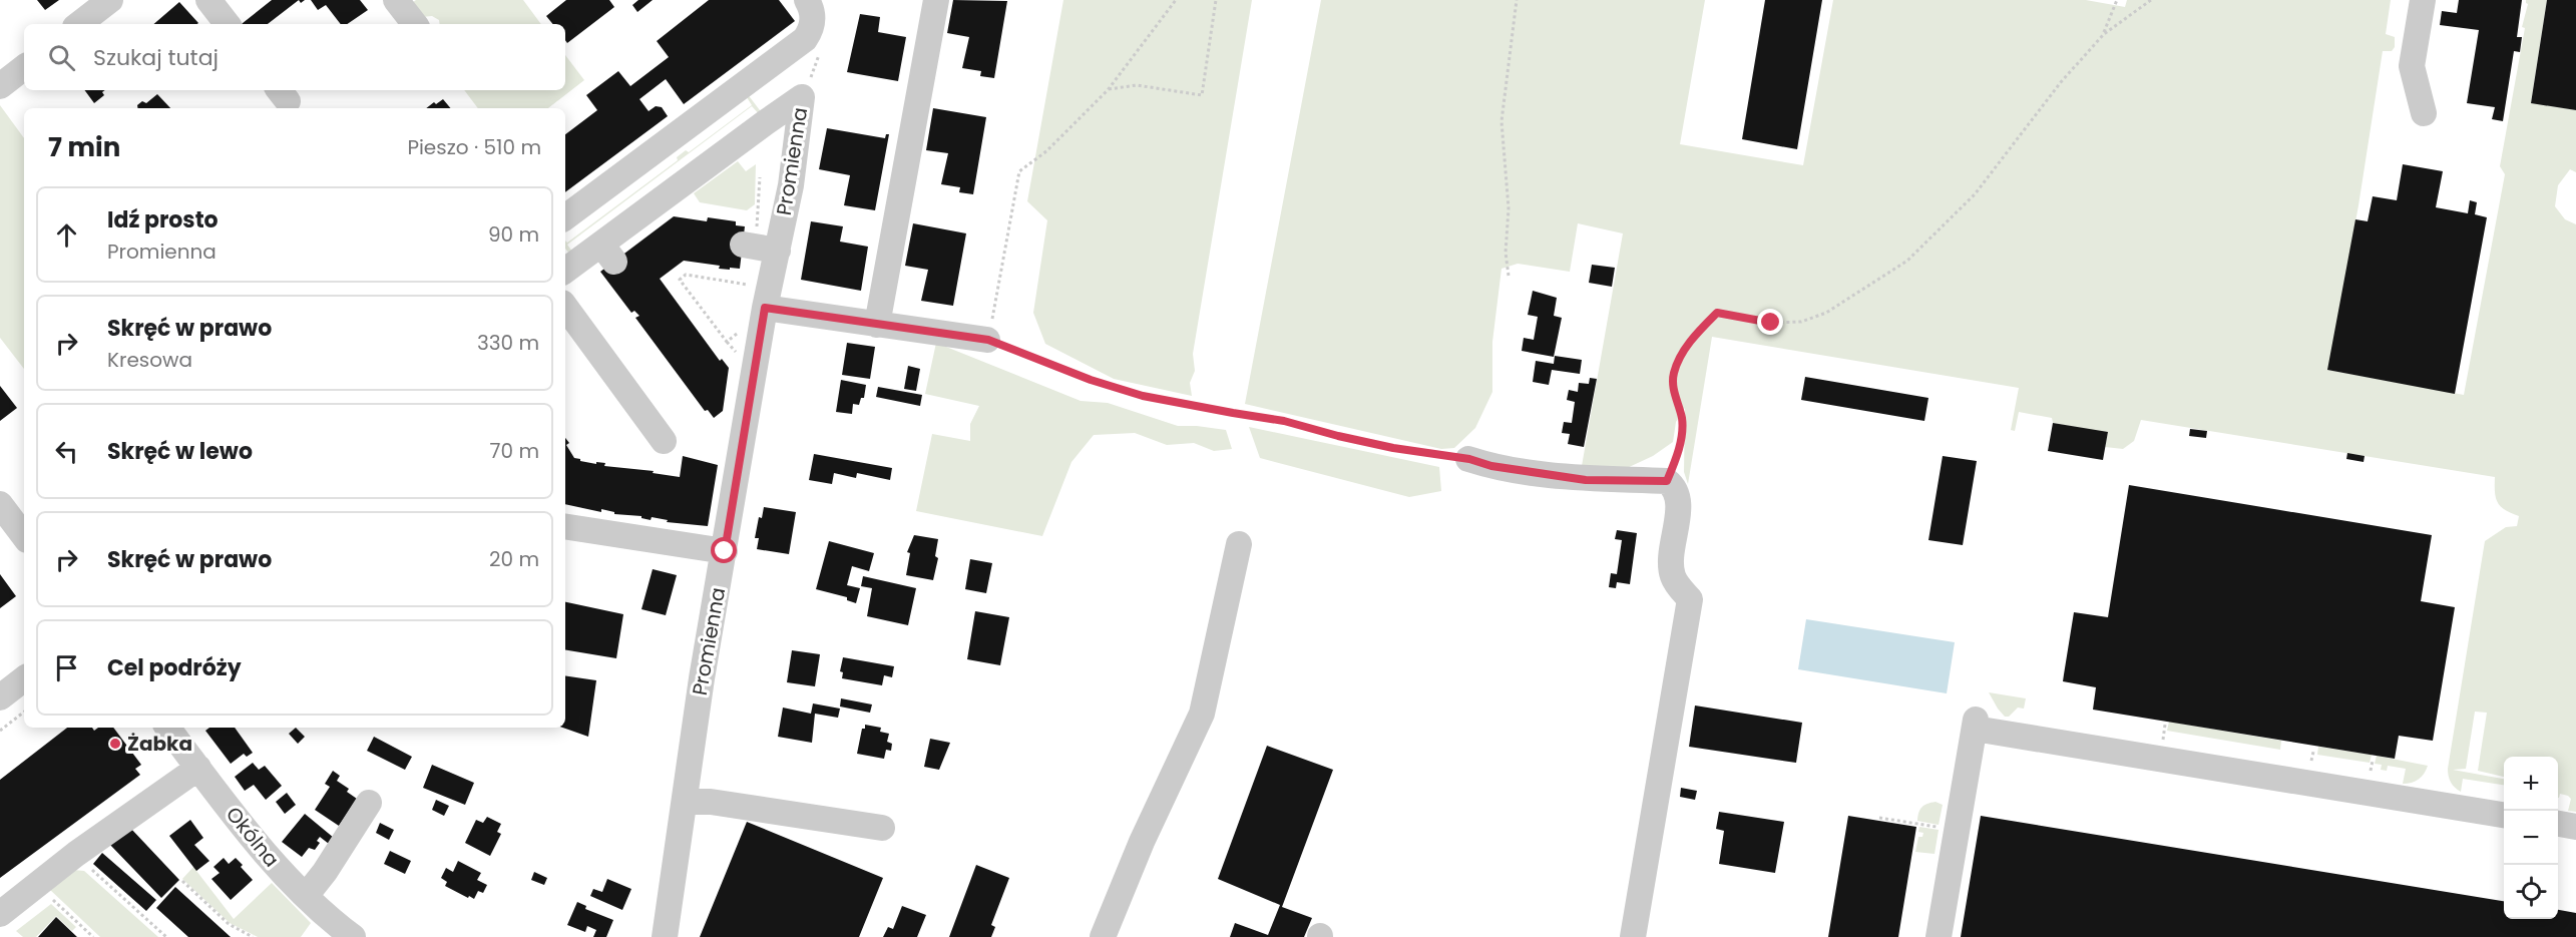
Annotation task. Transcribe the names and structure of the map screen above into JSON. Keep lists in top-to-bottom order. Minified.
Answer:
{"streets":{"street":["Promienna","Okólna"]},"places":["Żabka"],"page":{"search":"Szukaj tutaj","heading":["7 min","Pieszo · 510 m"],"list":[["Idź prosto","Promienna","90 m"],["Skręć w prawo","Kresowa","330 m"],["Skręć w lewo","70 m"],["Skręć w prawo","20 m"],"Cel podróży"],"map_buttons":["+","−"]}}
